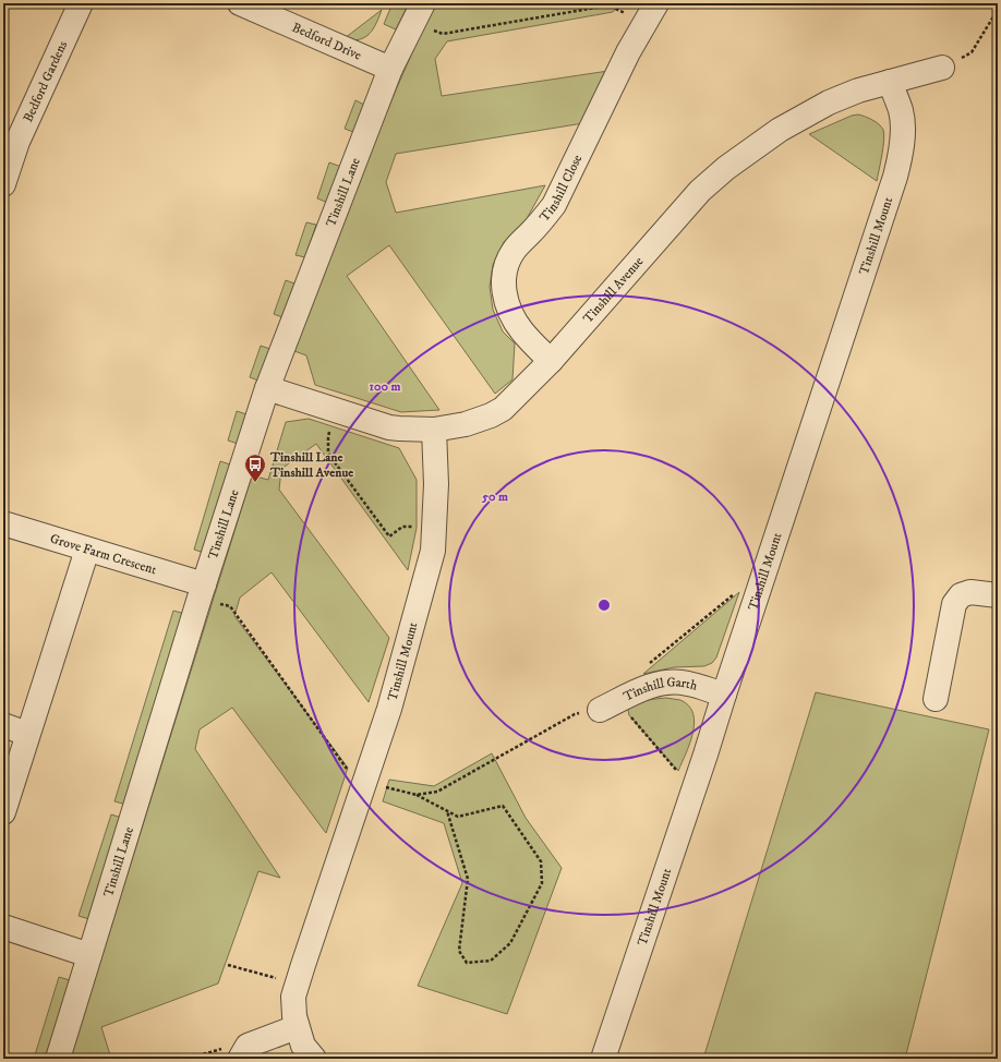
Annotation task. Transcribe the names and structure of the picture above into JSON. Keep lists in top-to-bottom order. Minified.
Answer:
{"streets":{"street":["Bedford Drive","Bedford Gardens","Tinshill Close","Tinshill Lane","Tinshill Mount","Tinshill Avenue","Grove Farm Crescent","Tinshill Garth"]},"crossings":[["Bedford Drive","Tinshill Lane"],["Tinshill Close","Tinshill Avenue"],["Tinshill Lane","Tinshill Avenue"],["Tinshill Lane","Grove Farm Crescent"],["Tinshill Mount","Tinshill Avenue"],["Tinshill Mount","Tinshill Garth"]],"places":{"bus stop":["Tinshill Lane Tinshill Avenue"]},"rings":["100 m","50 m"]}
